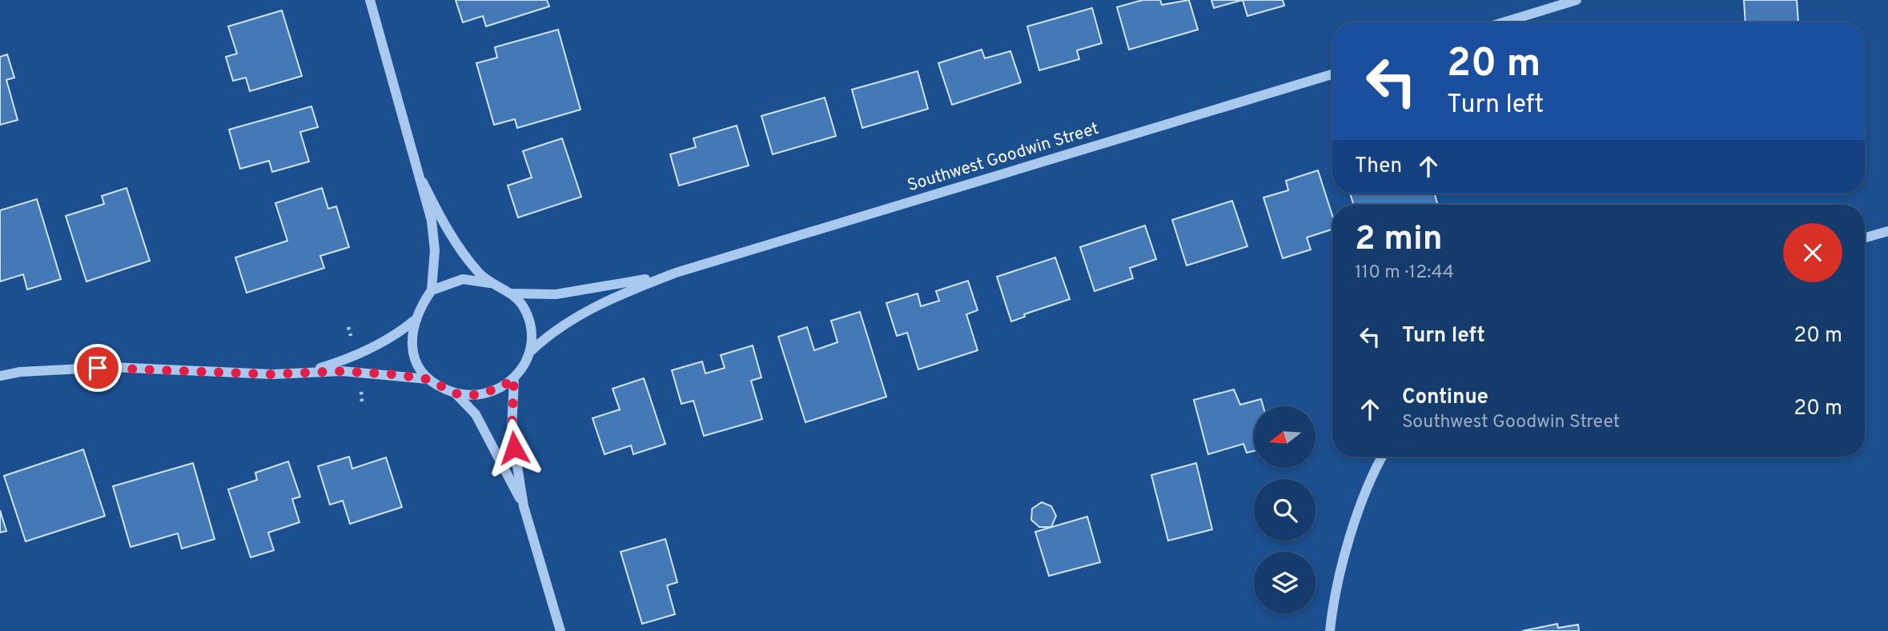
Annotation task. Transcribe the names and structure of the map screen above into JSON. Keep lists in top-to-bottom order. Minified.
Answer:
{"streets":{"street":["Southwest Goodwin Street"]},"north":"left","page":{"turn":["20 m","Turn left"],"then":"Then","heading":["2 min","110 m · 12:44"],"list":[{"name":"Turn left","value":"20 m"},{"name":"Continue","note":"Southwest Goodwin Street","value":"20 m"}]}}
